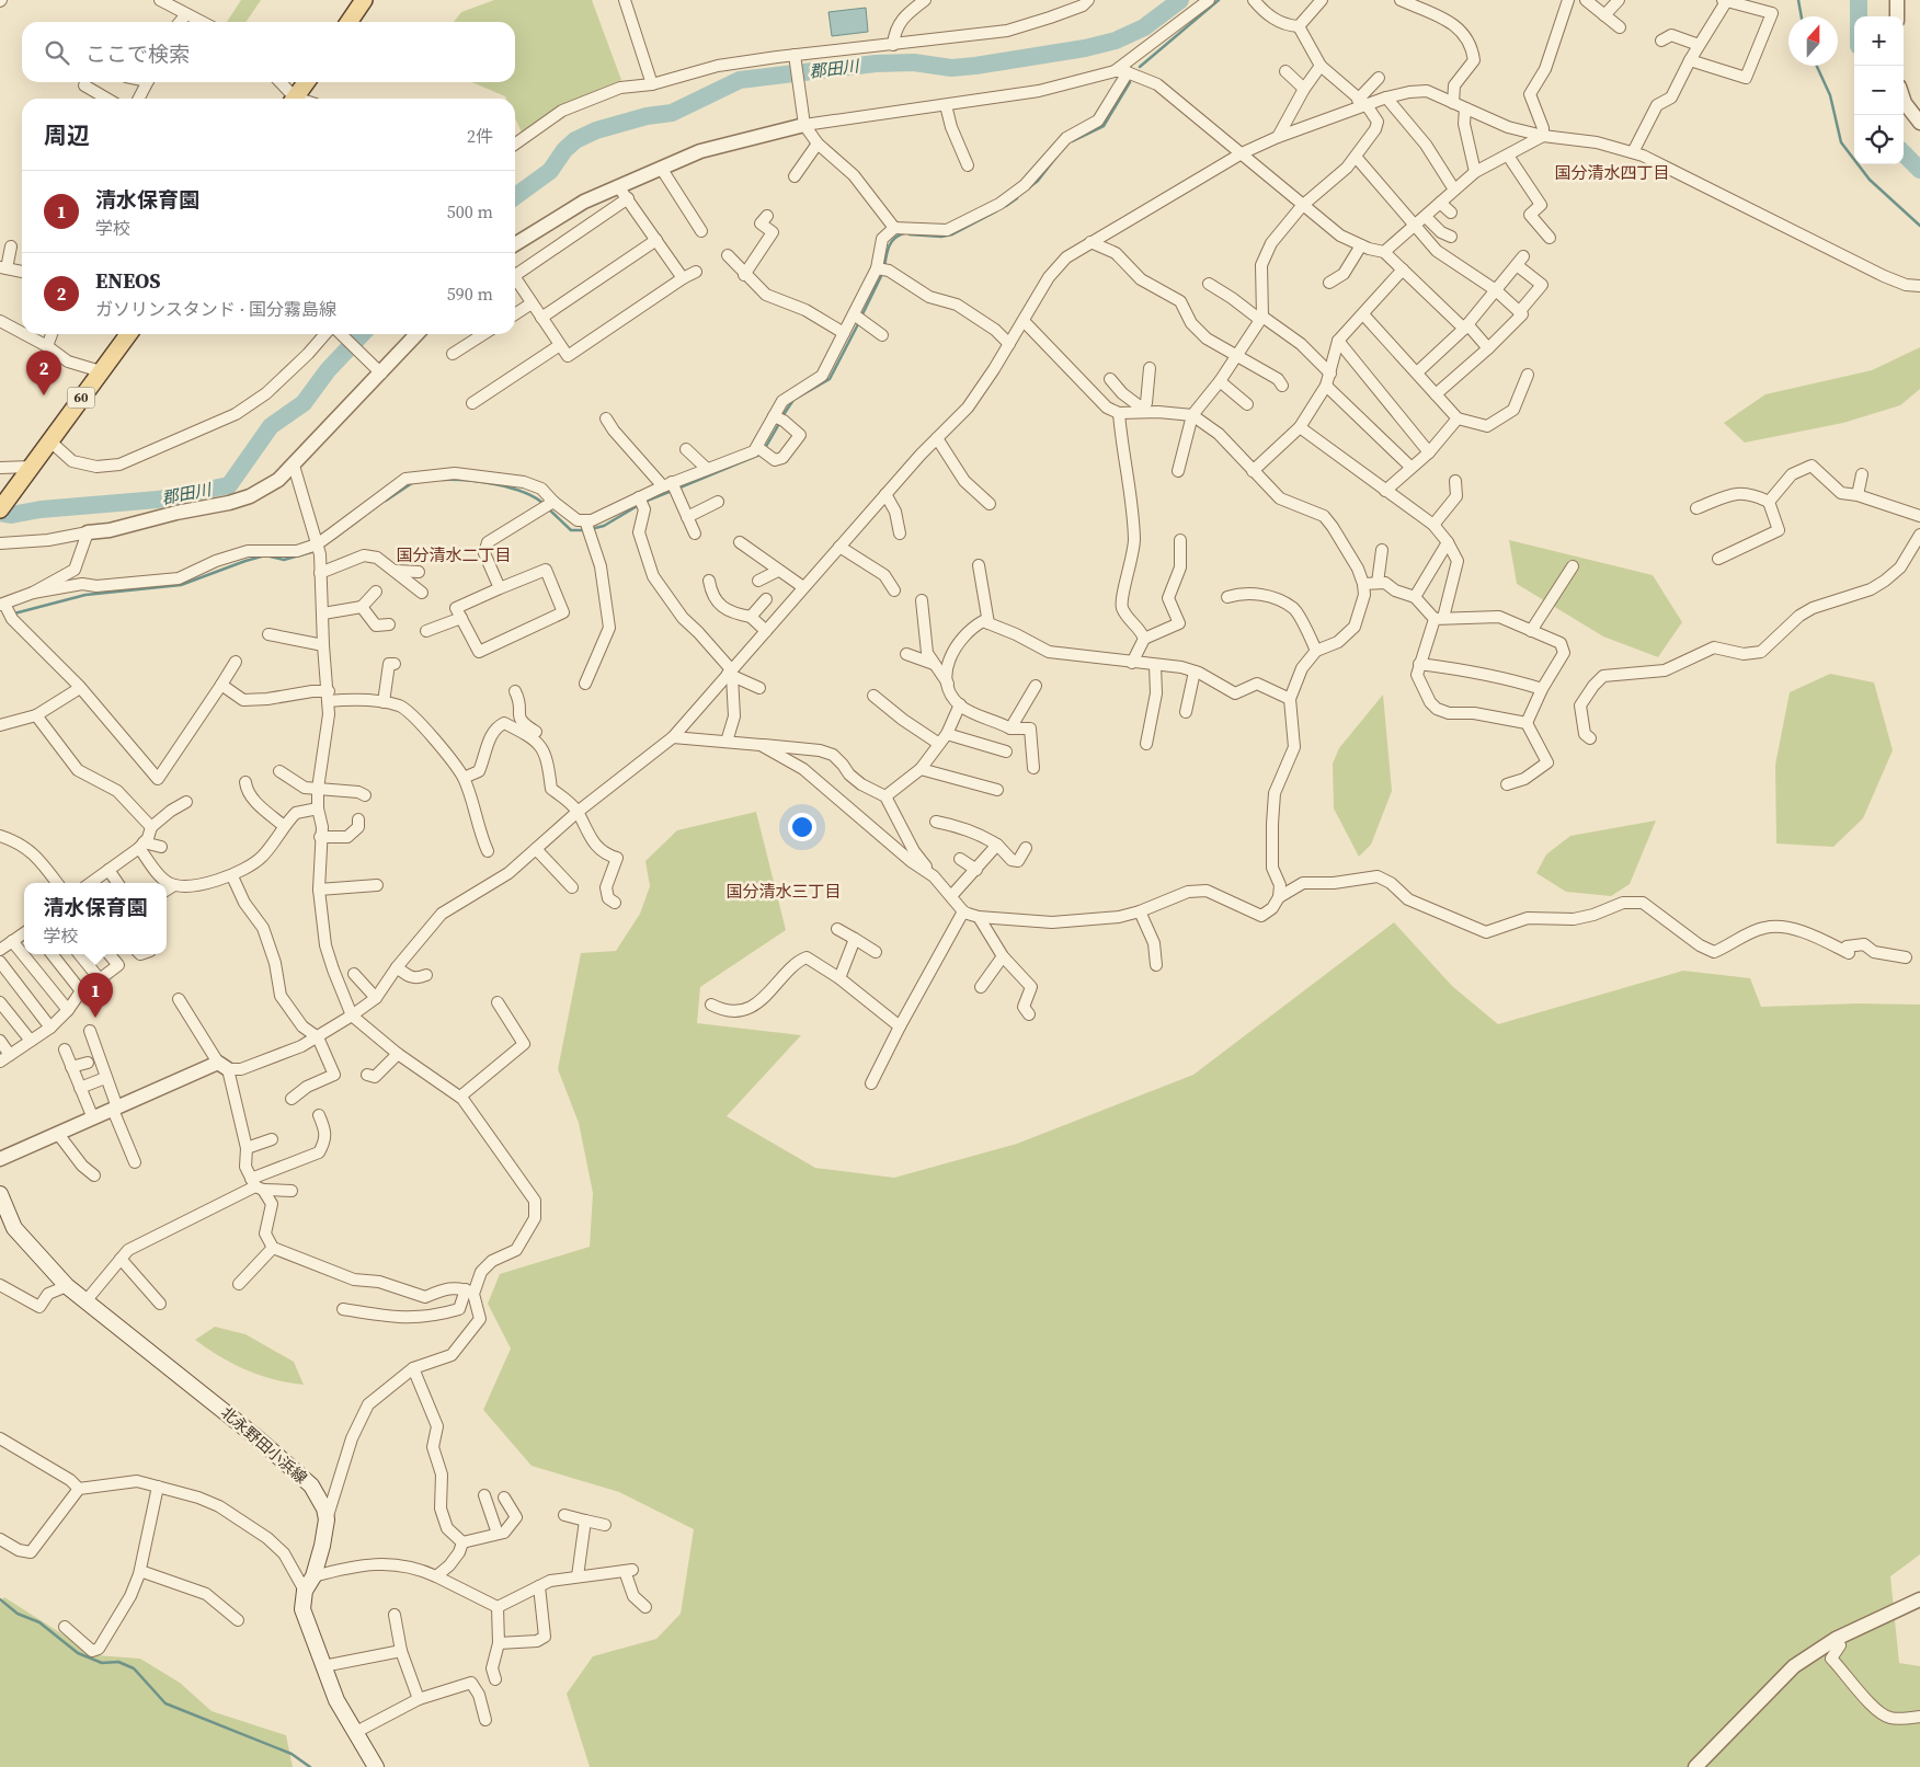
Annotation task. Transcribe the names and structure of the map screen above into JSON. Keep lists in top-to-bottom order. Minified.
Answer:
{"streets":{"main road":["60","北永野田小浜線"]},"districts":["国分清水四丁目","国分清水二丁目","国分清水三丁目"],"water":["郡田川"],"north":"top","page":{"map_buttons":["+","−"],"search":"ここで検索","heading":["周辺","2件"],"list":[{"mark":"1","name":"清水保育園","note":"学校","value":"500 m"},{"mark":"2","name":"ENEOS","note":"ガソリンスタンド · 国分霧島線","value":"590 m"}],"pins":["2","1"],"popup":["清水保育園","学校"]}}
